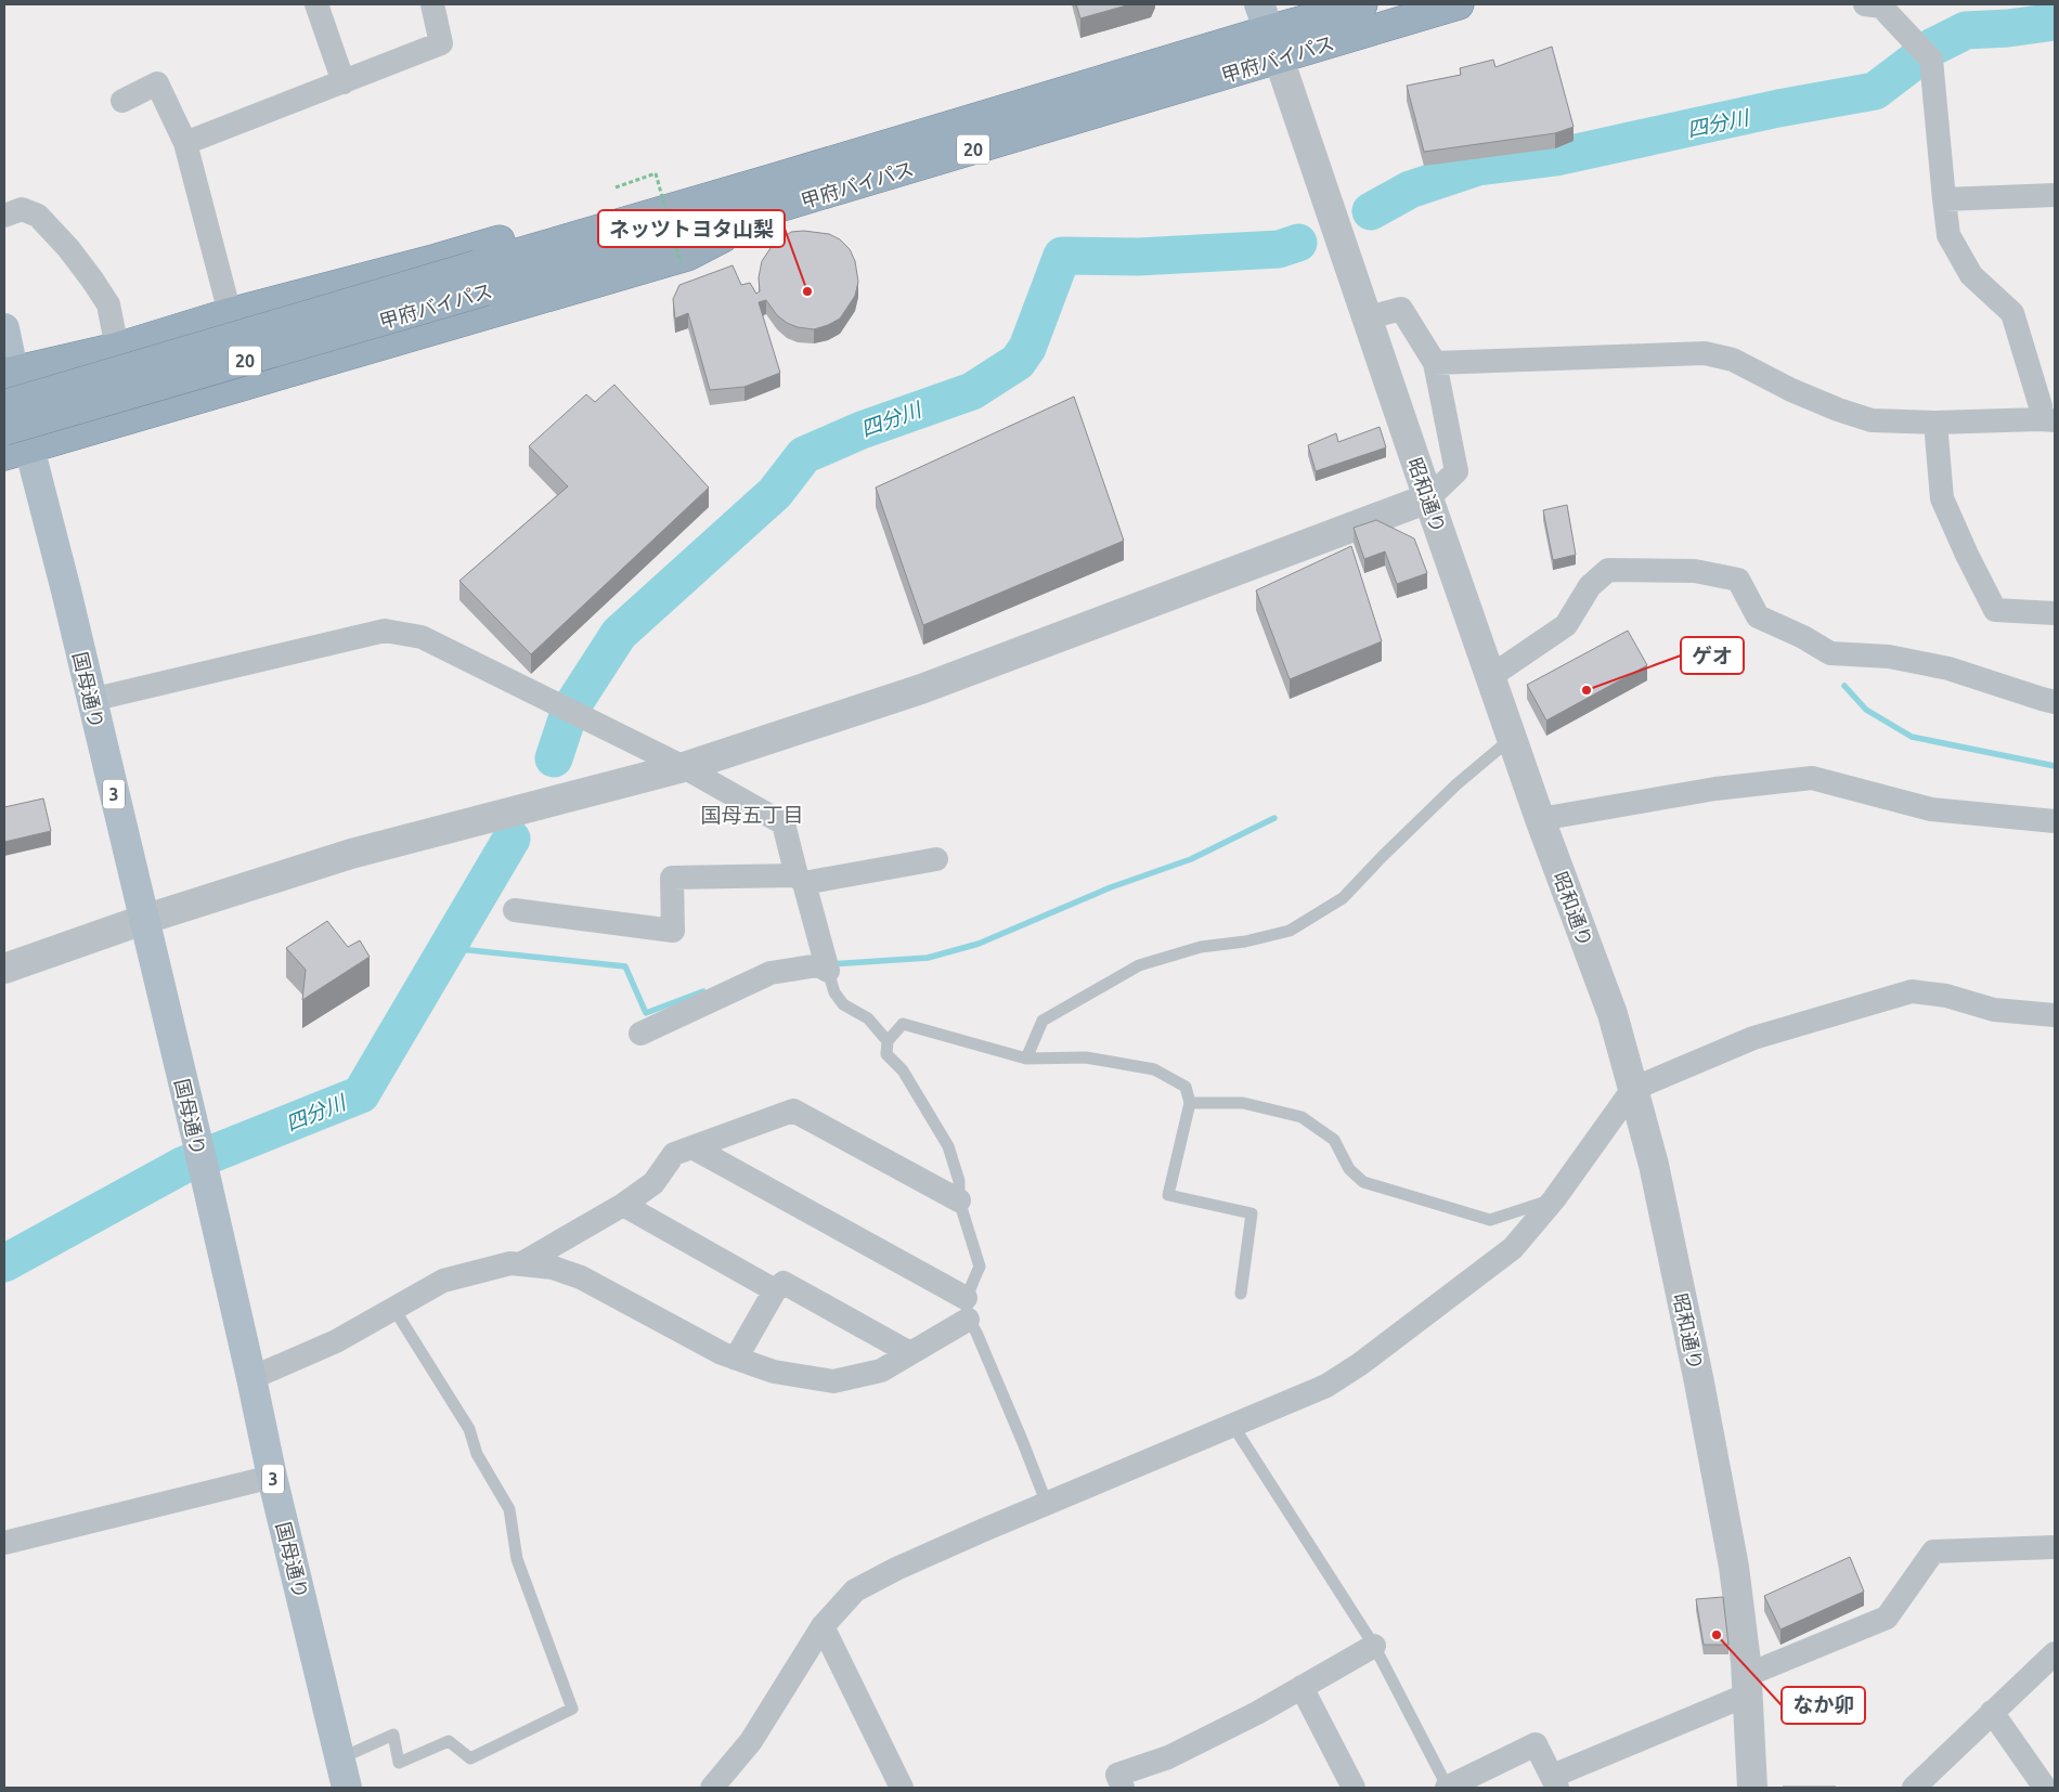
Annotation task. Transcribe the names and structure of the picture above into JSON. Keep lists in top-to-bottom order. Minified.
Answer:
{"streets":{"highway":["甲府バイパス","20"],"main road":["国母通り","3"],"street":["昭和通り"]},"crossings":[["甲府バイパス","昭和通り"],["国母通り","3"]],"districts":["国母五丁目"],"water":["四分川"],"places":["ネッツトヨタ山梨","ゲオ","なか卯"]}
